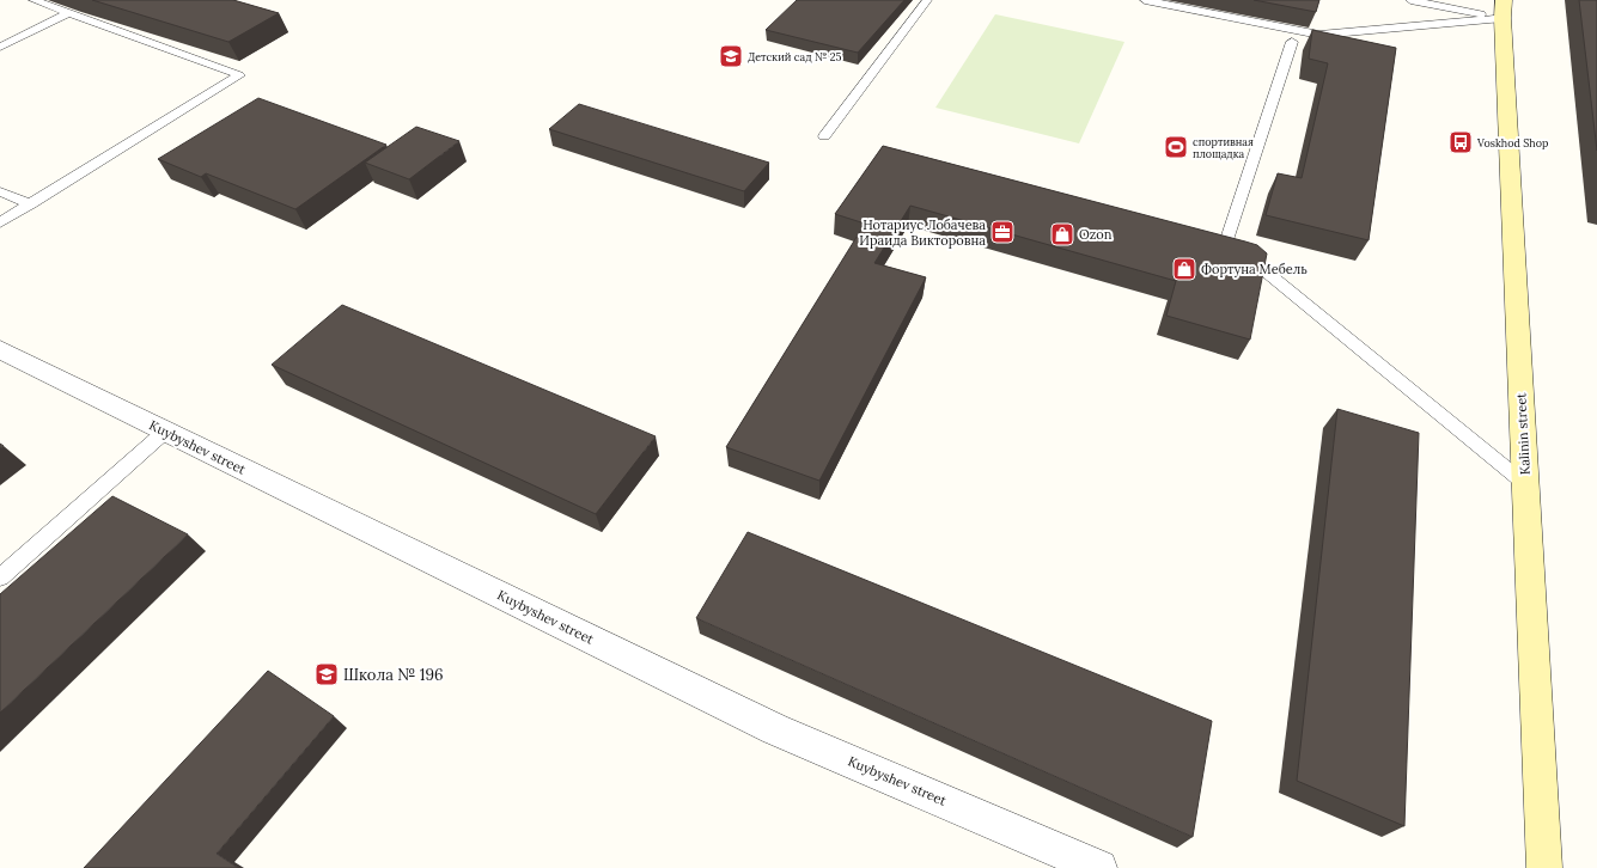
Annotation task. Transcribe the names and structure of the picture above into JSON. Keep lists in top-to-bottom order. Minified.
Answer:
{"streets":{"main road":["Kalinin street"],"street":["Kuybyshev street"]},"places":{"school or university":["Детский сад № 25","Школа № 196"],"bus stop":["Voskhod Shop"],"sports":["спортивная площадка"],"office":["Нотариус Лобачева Ираида Викторовна"],"shop":["Ozon","Фортуна Мебель"]}}
